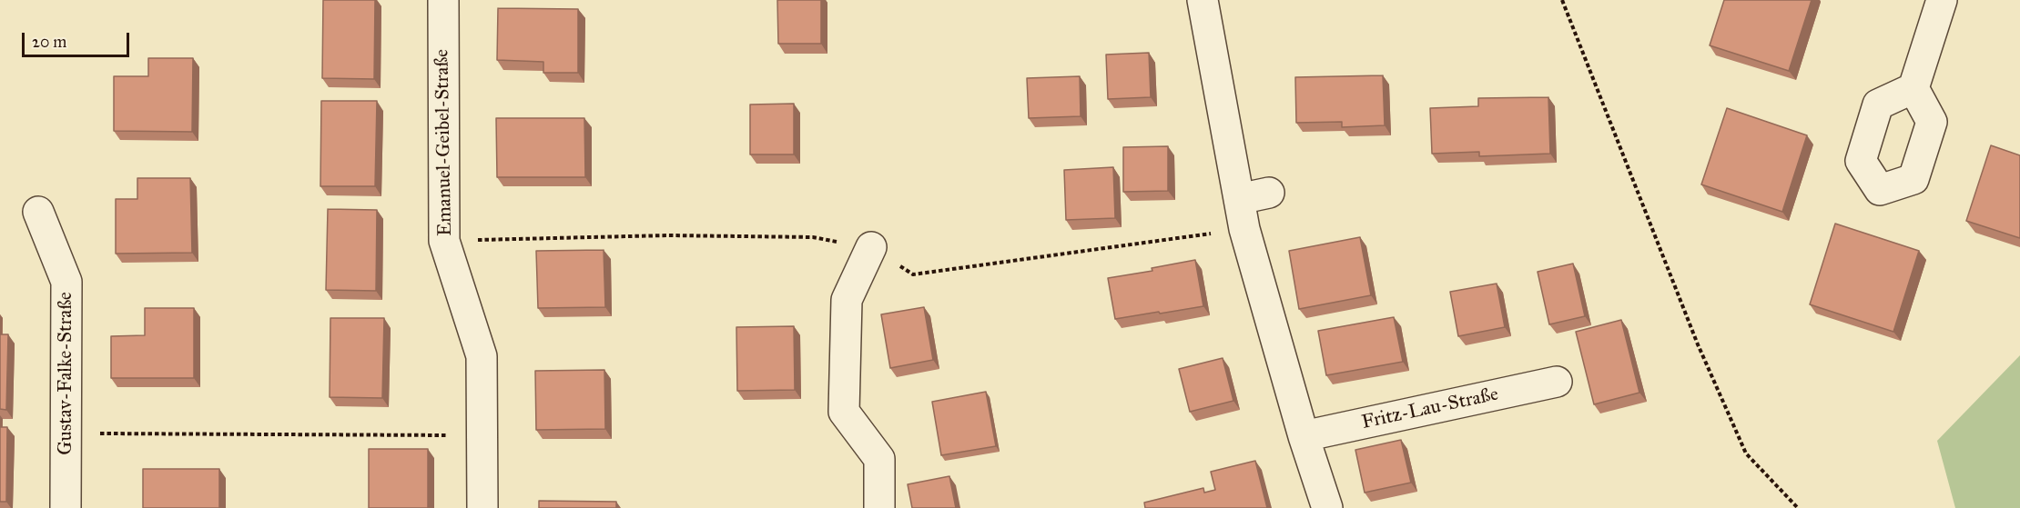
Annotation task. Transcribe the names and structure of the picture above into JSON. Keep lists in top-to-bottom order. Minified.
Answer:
{"streets":{"street":["Emanuel-Geibel-Straße","Gustav-Falke-Straße","Fritz-Lau-Straße"]},"scale_bar":"20 m"}
